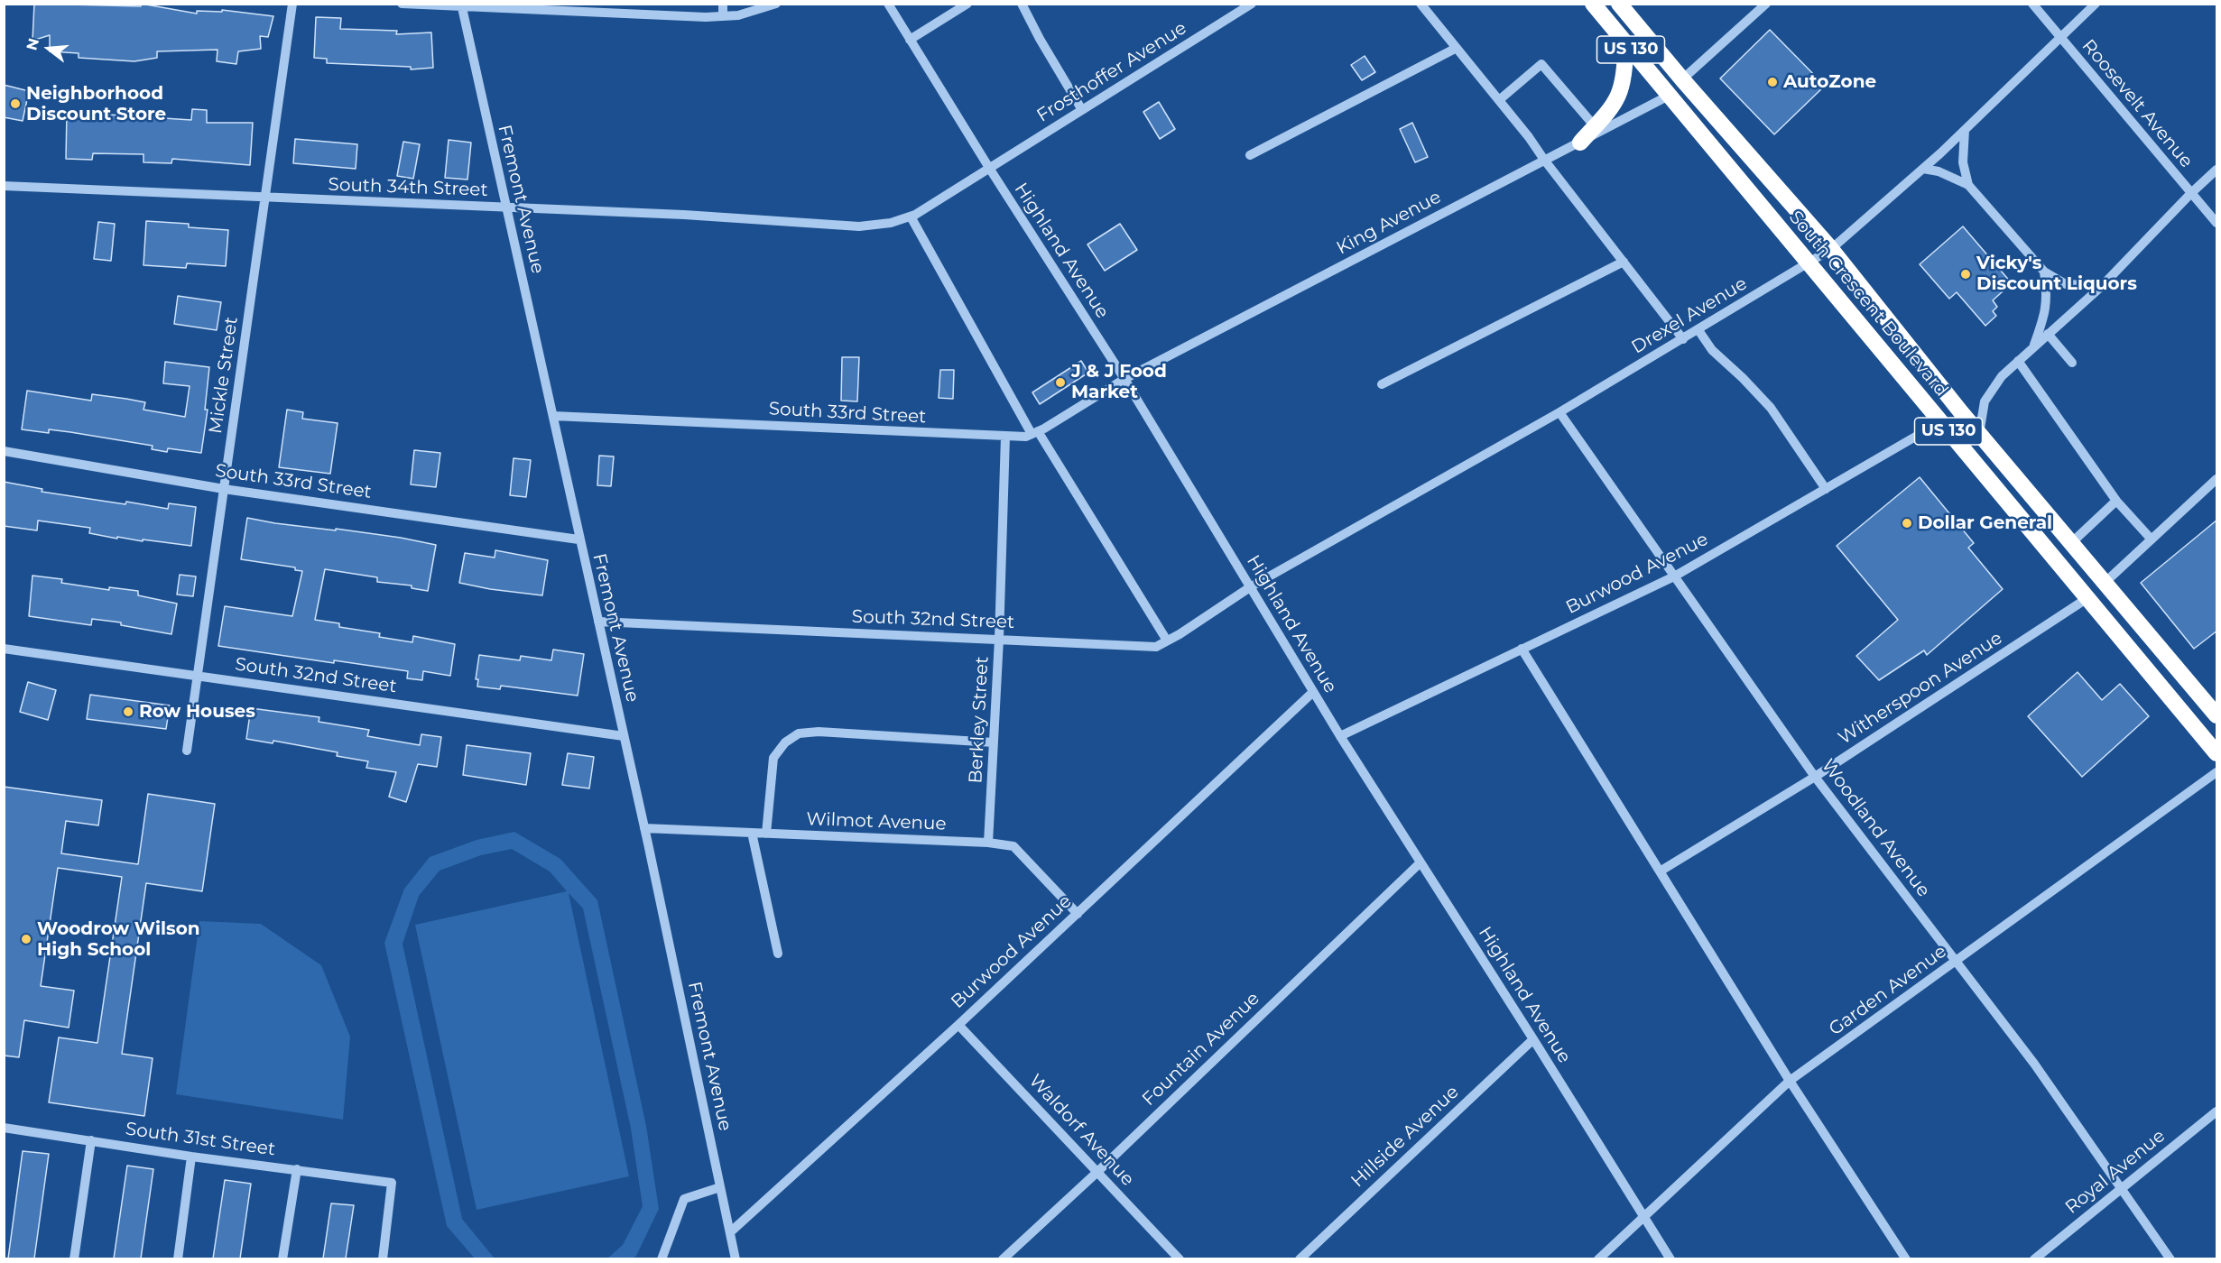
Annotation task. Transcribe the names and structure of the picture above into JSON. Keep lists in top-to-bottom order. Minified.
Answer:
{"streets":{"highway":["US 130","South Crescent Boulevard"],"street":["Frosthoffer Avenue","Roosevelt Avenue","South 34th Street","Fremont Avenue","King Avenue","Highland Avenue","Drexel Avenue","Mickle Street","South 33rd Street","Burwood Avenue","South 32nd Street","Witherspoon Avenue","Berkley Street","Wilmot Avenue","Woodland Avenue","Garden Avenue","Fountain Avenue","Waldorf Avenue","Hillside Avenue","South 31st Street","Royal Avenue"]},"crossings":[["Frosthoffer Avenue","South 34th Street"],["Frosthoffer Avenue","Highland Avenue"],["Roosevelt Avenue","Drexel Avenue"],["South 34th Street","Fremont Avenue"],["South 34th Street","Highland Avenue"],["South 34th Street","Mickle Street"],["Fremont Avenue","South 33rd Street"],["Fremont Avenue","Burwood Avenue"],["Fremont Avenue","South 32nd Street"],["Fremont Avenue","Wilmot Avenue"],["King Avenue","Highland Avenue"],["King Avenue","South Crescent Boulevard"],["King Avenue","South 33rd Street"],["Highland Avenue","Drexel Avenue"],["Highland Avenue","South 33rd Street"],["Highland Avenue","Burwood Avenue"],["Highland Avenue","South 32nd Street"],["Highland Avenue","Garden Avenue"],["Highland Avenue","Fountain Avenue"],["Highland Avenue","Hillside Avenue"],["South Crescent Boulevard","Drexel Avenue"],["South Crescent Boulevard","Burwood Avenue"],["South Crescent Boulevard","Witherspoon Avenue"],["Drexel Avenue","South 32nd Street"],["Drexel Avenue","Woodland Avenue"],["Mickle Street","South 33rd Street"],["Mickle Street","South 32nd Street"],["South 33rd Street","Berkley Street"],["Burwood Avenue","Wilmot Avenue"],["Burwood Avenue","Woodland Avenue"],["Burwood Avenue","Waldorf Avenue"],["South 32nd Street","Berkley Street"],["Witherspoon Avenue","Woodland Avenue"],["Berkley Street","Wilmot Avenue"],["Woodland Avenue","Garden Avenue"],["Woodland Avenue","Royal Avenue"],["Fountain Avenue","Waldorf Avenue"]],"places":["AutoZone","Neighborhood Discount Store","Vicky's Discount Liquors","J & J Food Market","Dollar General","Row Houses","Woodrow Wilson High School"],"north":"left"}
